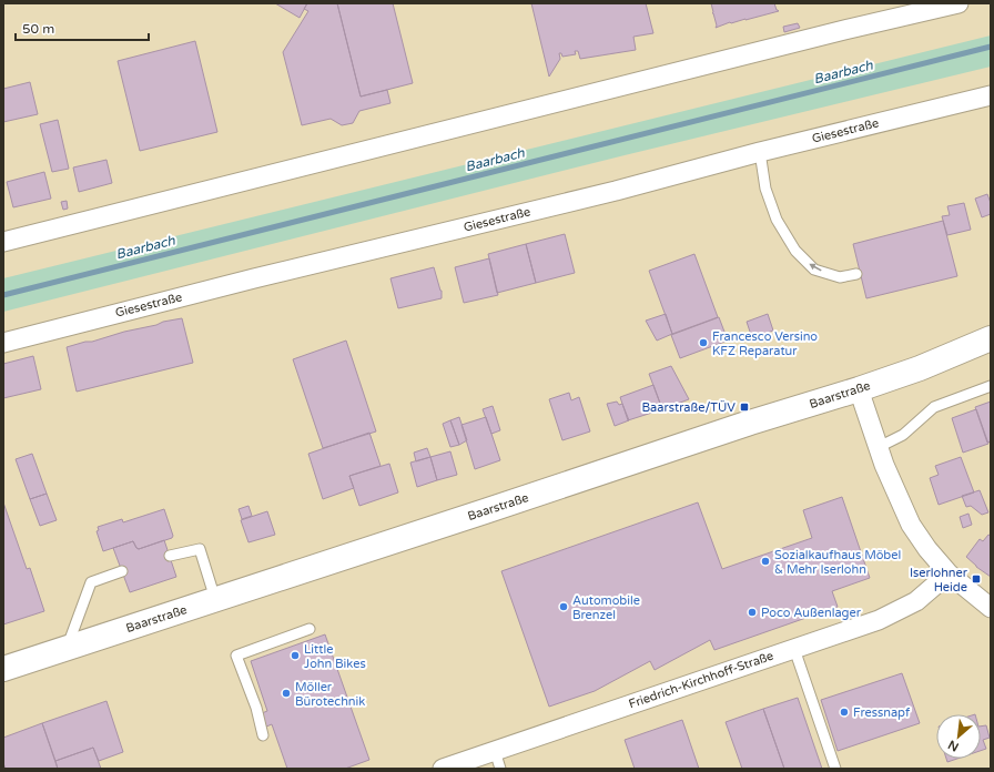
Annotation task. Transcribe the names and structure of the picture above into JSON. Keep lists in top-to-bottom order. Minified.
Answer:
{"streets":{"main road":["Baarstraße"],"street":["Giesestraße","Friedrich-Kirchhoff-Straße"]},"water":["Baarbach"],"places":{"other":["Francesco Versino KFZ Reparatur","Sozialkaufhaus Möbel & Mehr Iserlohn","Automobile Brenzel","Poco Außenlager","Little John Bikes","Möller Bürotechnik","Fressnapf"],"transit":["Baarstraße/TÜV","Iserlohner Heide"]},"scale_bar":"50 m","north":"bottom left"}
